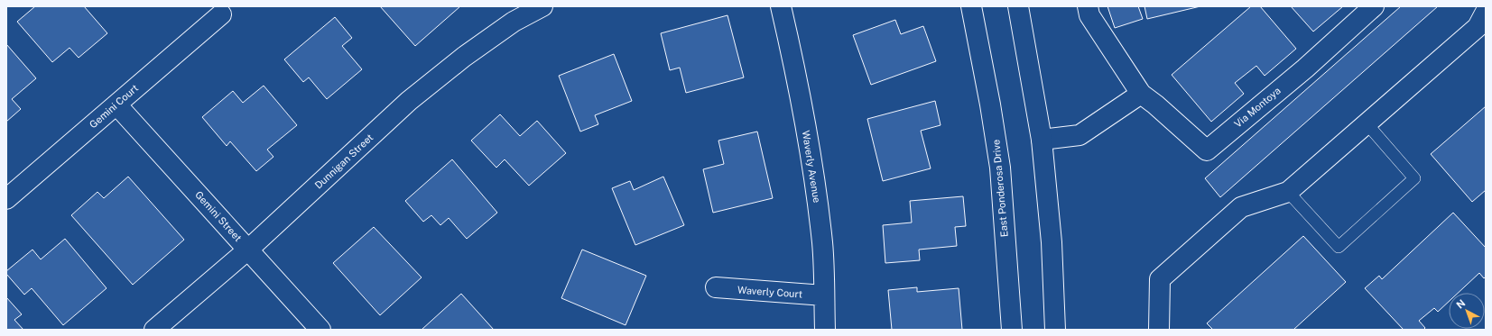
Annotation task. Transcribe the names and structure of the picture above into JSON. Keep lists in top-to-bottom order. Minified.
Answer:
{"streets":{"street":["Gemini Court","Via Montoya","Dunnigan Street","Waverly Avenue","East Ponderosa Drive","Gemini Street","Waverly Court"]},"crossings":[["Gemini Court","Gemini Street"],["Dunnigan Street","Gemini Street"],["Waverly Avenue","Waverly Court"]],"north":"top left"}
